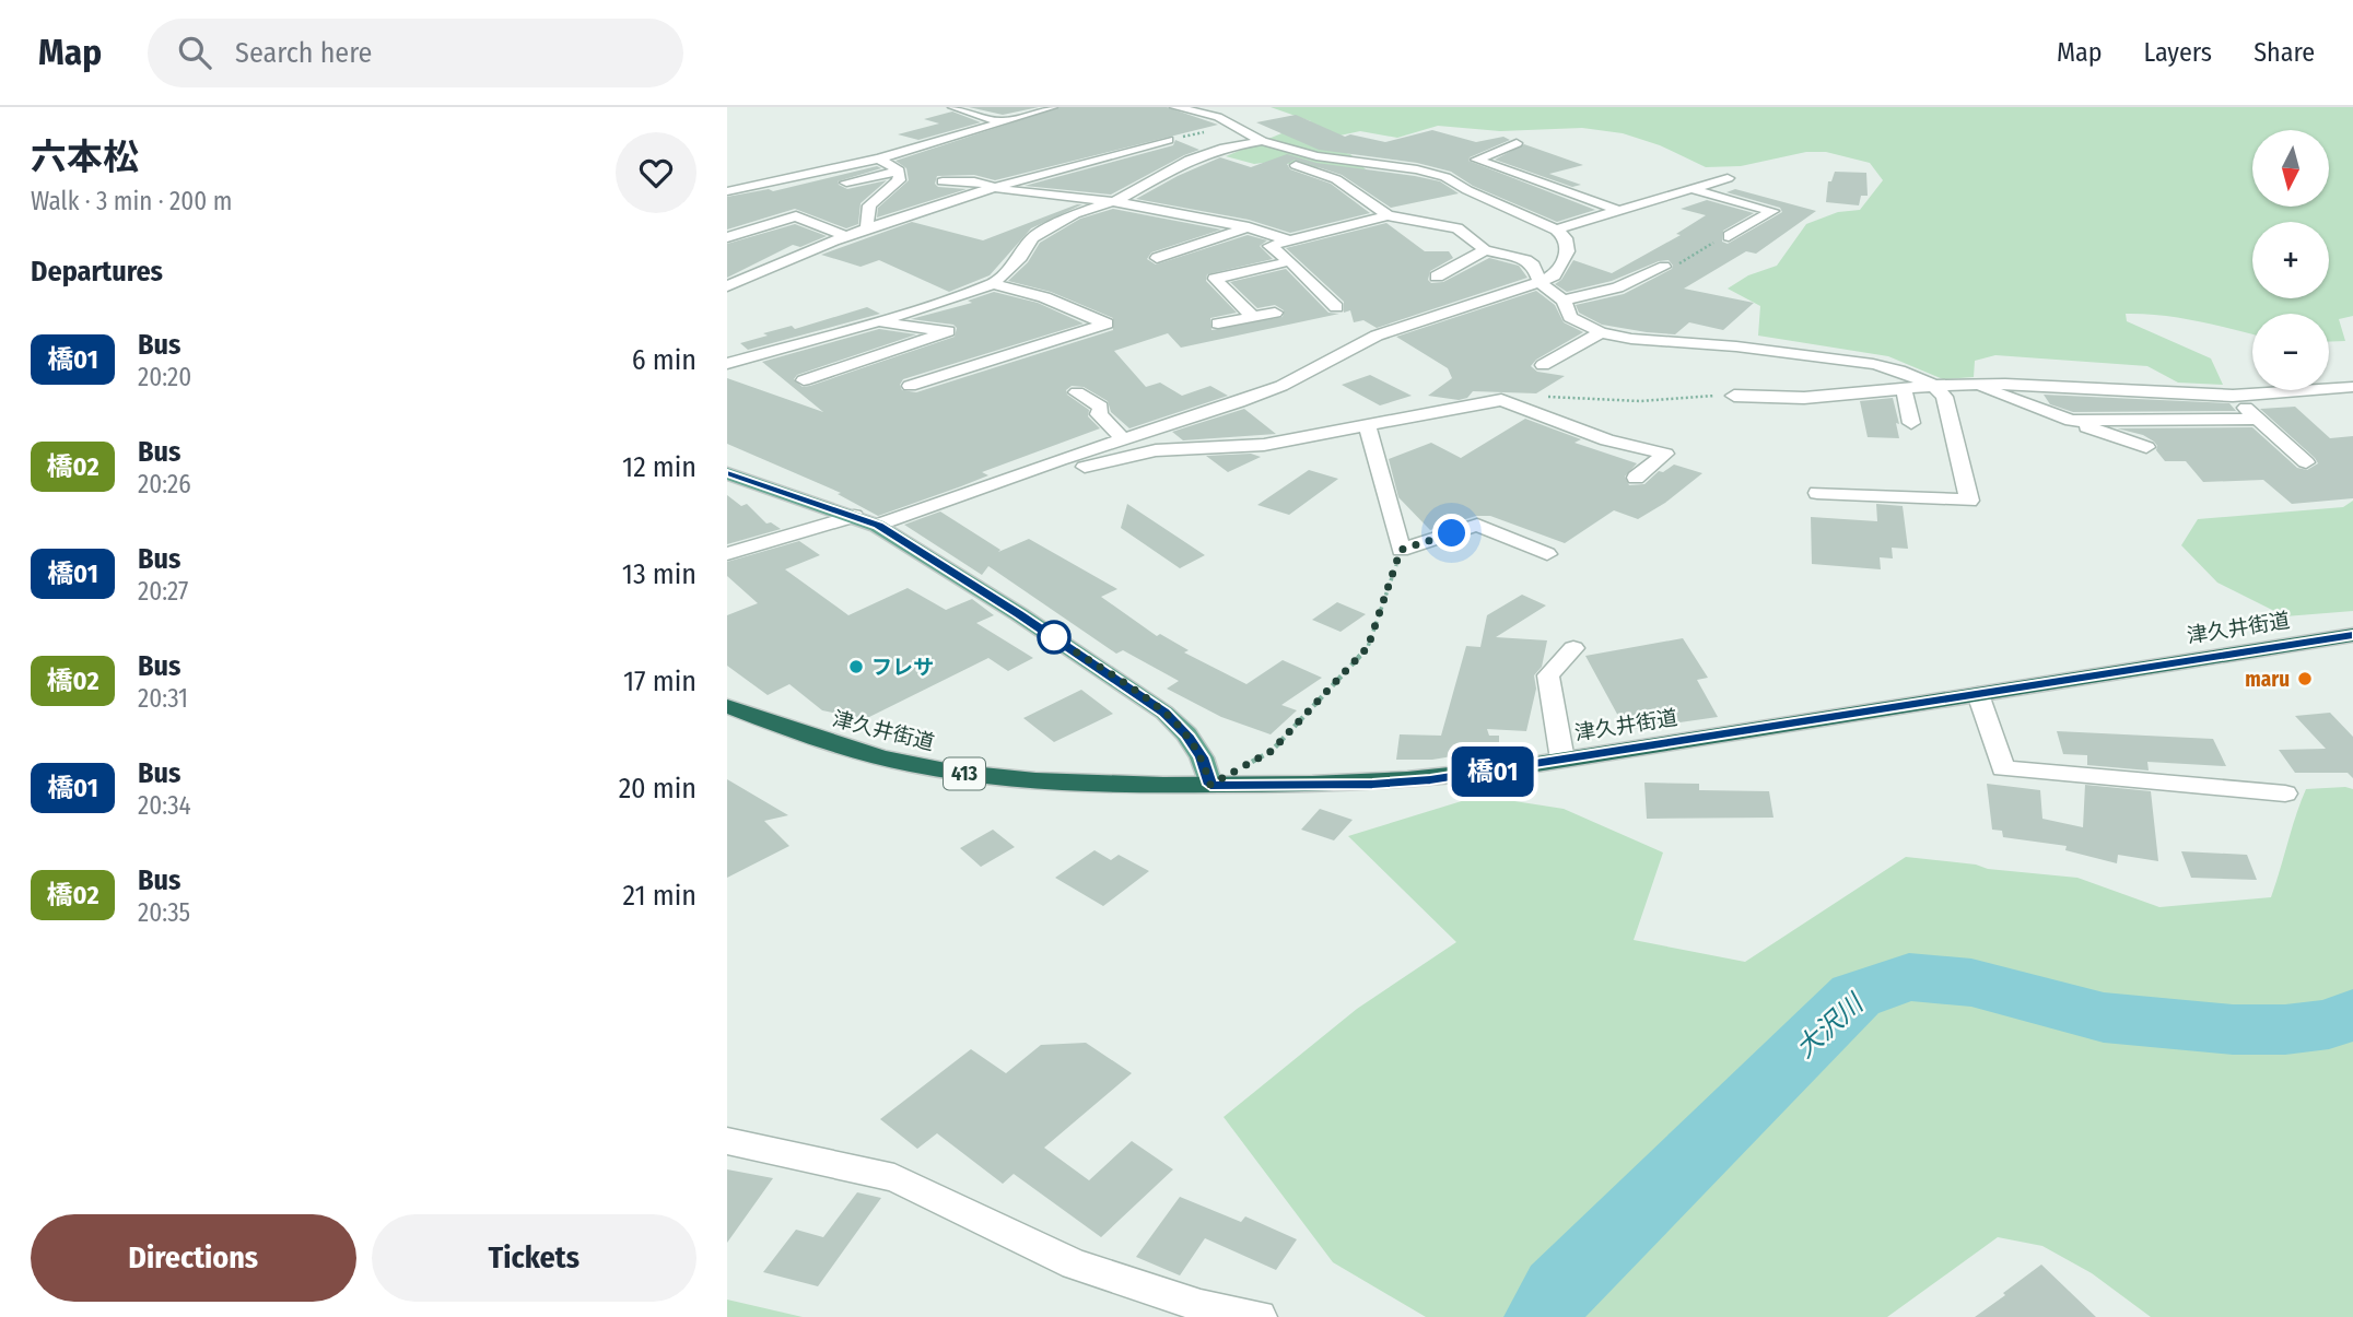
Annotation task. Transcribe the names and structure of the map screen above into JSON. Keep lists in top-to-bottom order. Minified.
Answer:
{"streets":{"highway":["津久井街道","413"]},"water":["大沢川"],"places":["フレサ","maru"],"lines":["bus line 橋01"],"north":"bottom","page":{"header":"Map","search":"Search here","nav":["Map","Layers","Share"],"heading":[["六本松","Walk · 3 min · 200 m"],"Departures"],"on_map":"橋01","map_buttons":["+","−"],"list":[{"mark":"橋01","name":"Bus","note":"20:20","value":"6 min"},{"mark":"橋02","name":"Bus","note":"20:26","value":"12 min"},{"mark":"橋01","name":"Bus","note":"20:27","value":"13 min"},{"mark":"橋02","name":"Bus","note":"20:31","value":"17 min"},{"mark":"橋01","name":"Bus","note":"20:34","value":"20 min"},{"mark":"橋02","name":"Bus","note":"20:35","value":"21 min"}],"buttons":["Directions","Tickets"]}}
